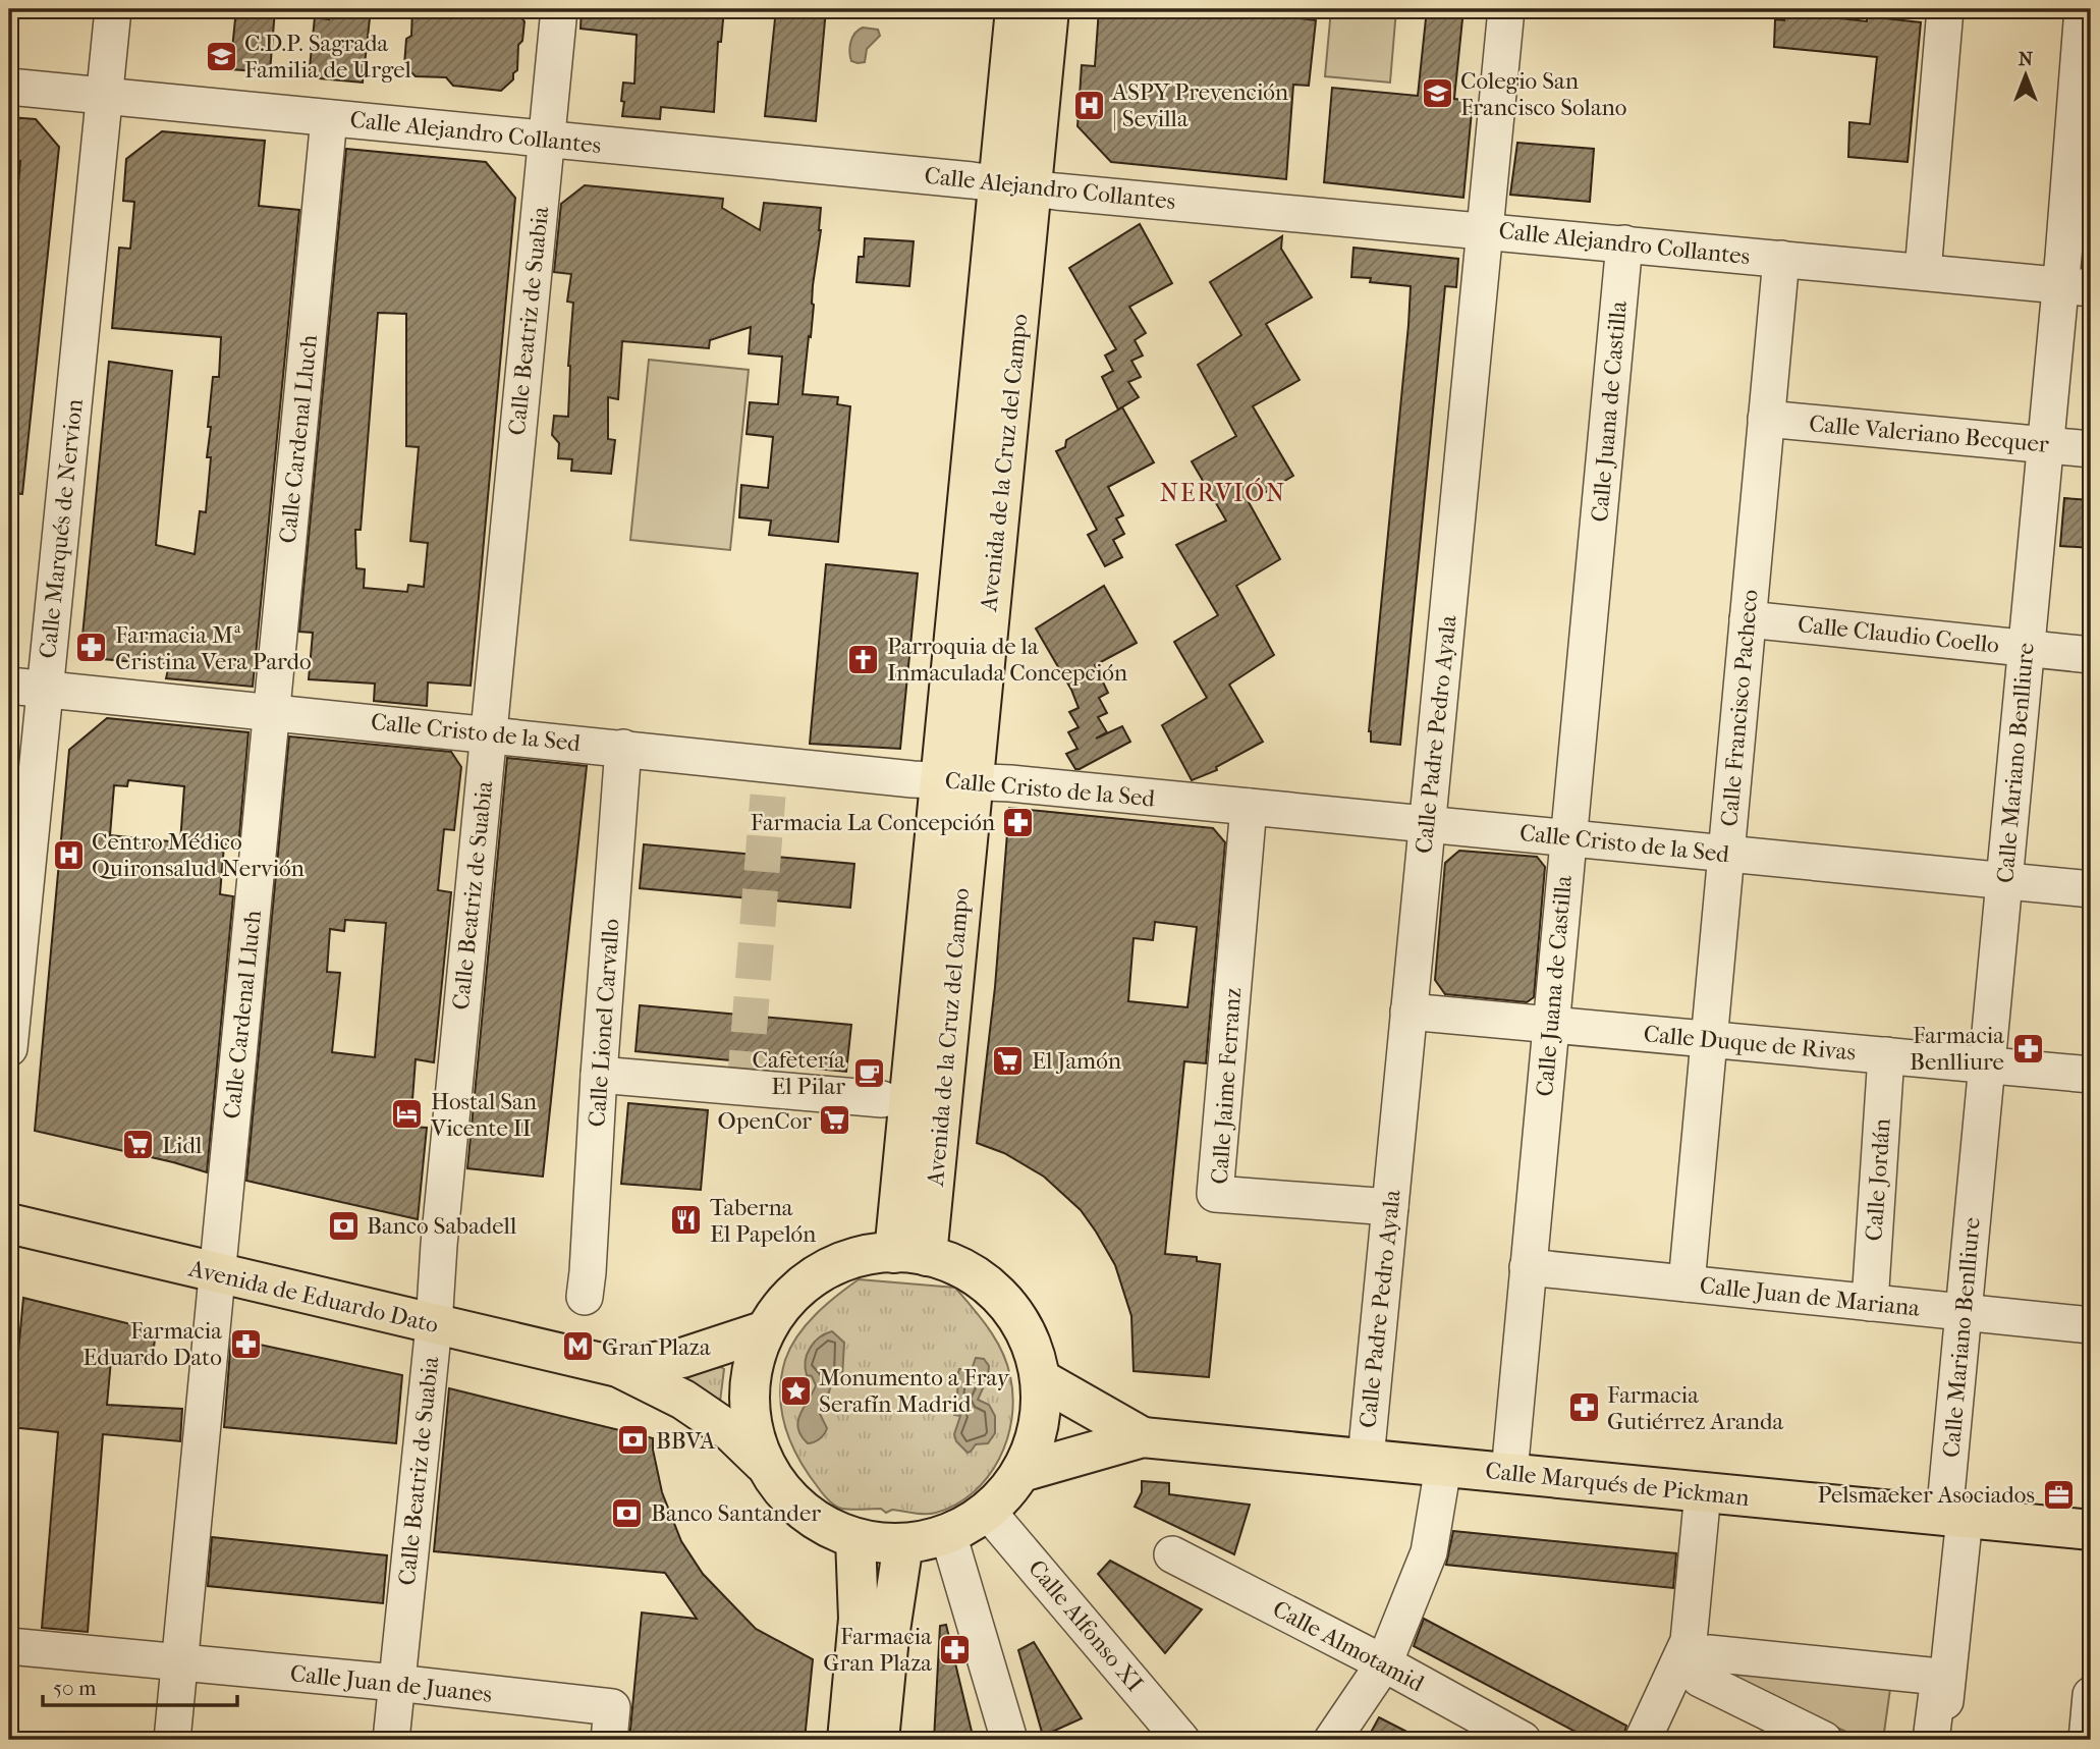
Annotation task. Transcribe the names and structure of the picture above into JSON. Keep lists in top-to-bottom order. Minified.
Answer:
{"streets":{"main road":["Avenida de la Cruz del Campo","Avenida de Eduardo Dato","Calle Marqués de Pickman"],"street":["Calle Alejandro Collantes","Calle Beatriz de Suabia","Calle Juana de Castilla","Calle Valeriano Becquer","Calle Cardenal Lluch","Calle Marqués de Nervion","Calle Claudio Coello","Calle Francisco Pacheco","Calle Cristo de la Sed","Calle Padre Pedro Ayala","Calle Mariano Benlliure","Calle Lionel Carvallo","Calle Duque de Rivas","Calle Jaime Ferranz","Calle Jordán","Calle Juan de Mariana","Calle Alfonso XI","Calle Almotamid","Calle Juan de Juanes"]},"crossings":[["Calle Alejandro Collantes","Calle Beatriz de Suabia"],["Calle Alejandro Collantes","Calle Juana de Castilla"],["Calle Alejandro Collantes","Calle Cardenal Lluch"],["Calle Alejandro Collantes","Avenida de la Cruz del Campo"],["Calle Alejandro Collantes","Calle Marqués de Nervion"],["Calle Alejandro Collantes","Calle Francisco Pacheco"],["Calle Alejandro Collantes","Calle Padre Pedro Ayala"],["Calle Alejandro Collantes","Calle Mariano Benlliure"],["Calle Beatriz de Suabia","Calle Cristo de la Sed"],["Calle Beatriz de Suabia","Avenida de Eduardo Dato"],["Calle Beatriz de Suabia","Calle Juan de Juanes"],["Calle Juana de Castilla","Calle Cristo de la Sed"],["Calle Juana de Castilla","Calle Duque de Rivas"],["Calle Juana de Castilla","Calle Juan de Mariana"],["Calle Juana de Castilla","Calle Marqués de Pickman"],["Calle Valeriano Becquer","Calle Francisco Pacheco"],["Calle Valeriano Becquer","Calle Mariano Benlliure"],["Calle Cardenal Lluch","Calle Cristo de la Sed"],["Calle Cardenal Lluch","Avenida de Eduardo Dato"],["Calle Cardenal Lluch","Calle Juan de Juanes"],["Avenida de la Cruz del Campo","Calle Cristo de la Sed"],["Calle Marqués de Nervion","Calle Cristo de la Sed"],["Calle Claudio Coello","Calle Francisco Pacheco"],["Calle Claudio Coello","Calle Mariano Benlliure"],["Calle Francisco Pacheco","Calle Cristo de la Sed"],["Calle Francisco Pacheco","Calle Duque de Rivas"],["Calle Francisco Pacheco","Calle Juan de Mariana"],["Calle Cristo de la Sed","Calle Padre Pedro Ayala"],["Calle Cristo de la Sed","Calle Mariano Benlliure"],["Calle Cristo de la Sed","Calle Lionel Carvallo"],["Calle Cristo de la Sed","Calle Jaime Ferranz"],["Calle Padre Pedro Ayala","Calle Duque de Rivas"],["Calle Padre Pedro Ayala","Calle Jaime Ferranz"],["Calle Padre Pedro Ayala","Calle Marqués de Pickman"],["Calle Mariano Benlliure","Calle Duque de Rivas"],["Calle Mariano Benlliure","Calle Juan de Mariana"],["Calle Mariano Benlliure","Calle Marqués de Pickman"],["Calle Duque de Rivas","Calle Jordán"],["Calle Jordán","Calle Juan de Mariana"]],"districts":["NERVIÓN"],"places":{"school or university":["C.D.P. Sagrada Familia de Urgel","Colegio San Francisco Solano"],"hospital":["ASPY Prevención | Sevilla","Centro Médico Quironsalud Nervión"],"pharmacy":["Farmacia Mª Cristina Vera Pardo","Farmacia La Concepción","Farmacia Benlliure","Farmacia Eduardo Dato","Farmacia Gutiérrez Aranda","Farmacia Gran Plaza"],"church":["Parroquia de la Inmaculada Concepción"],"supermarket":["El Jamón","OpenCor","Lidl"],"cafe":["Cafetería El Pilar"],"hotel":["Hostal San Vicente II"],"restaurant":["Taberna El Papelón"],"bank":["Banco Sabadell","BBVA","Banco Santander"],"metro station":["Gran Plaza"],"place":["Monumento a Fray Serafín Madrid"],"office":["Pelsmaeker Asociados"]},"scale_bar":"50 m","north":"top"}
